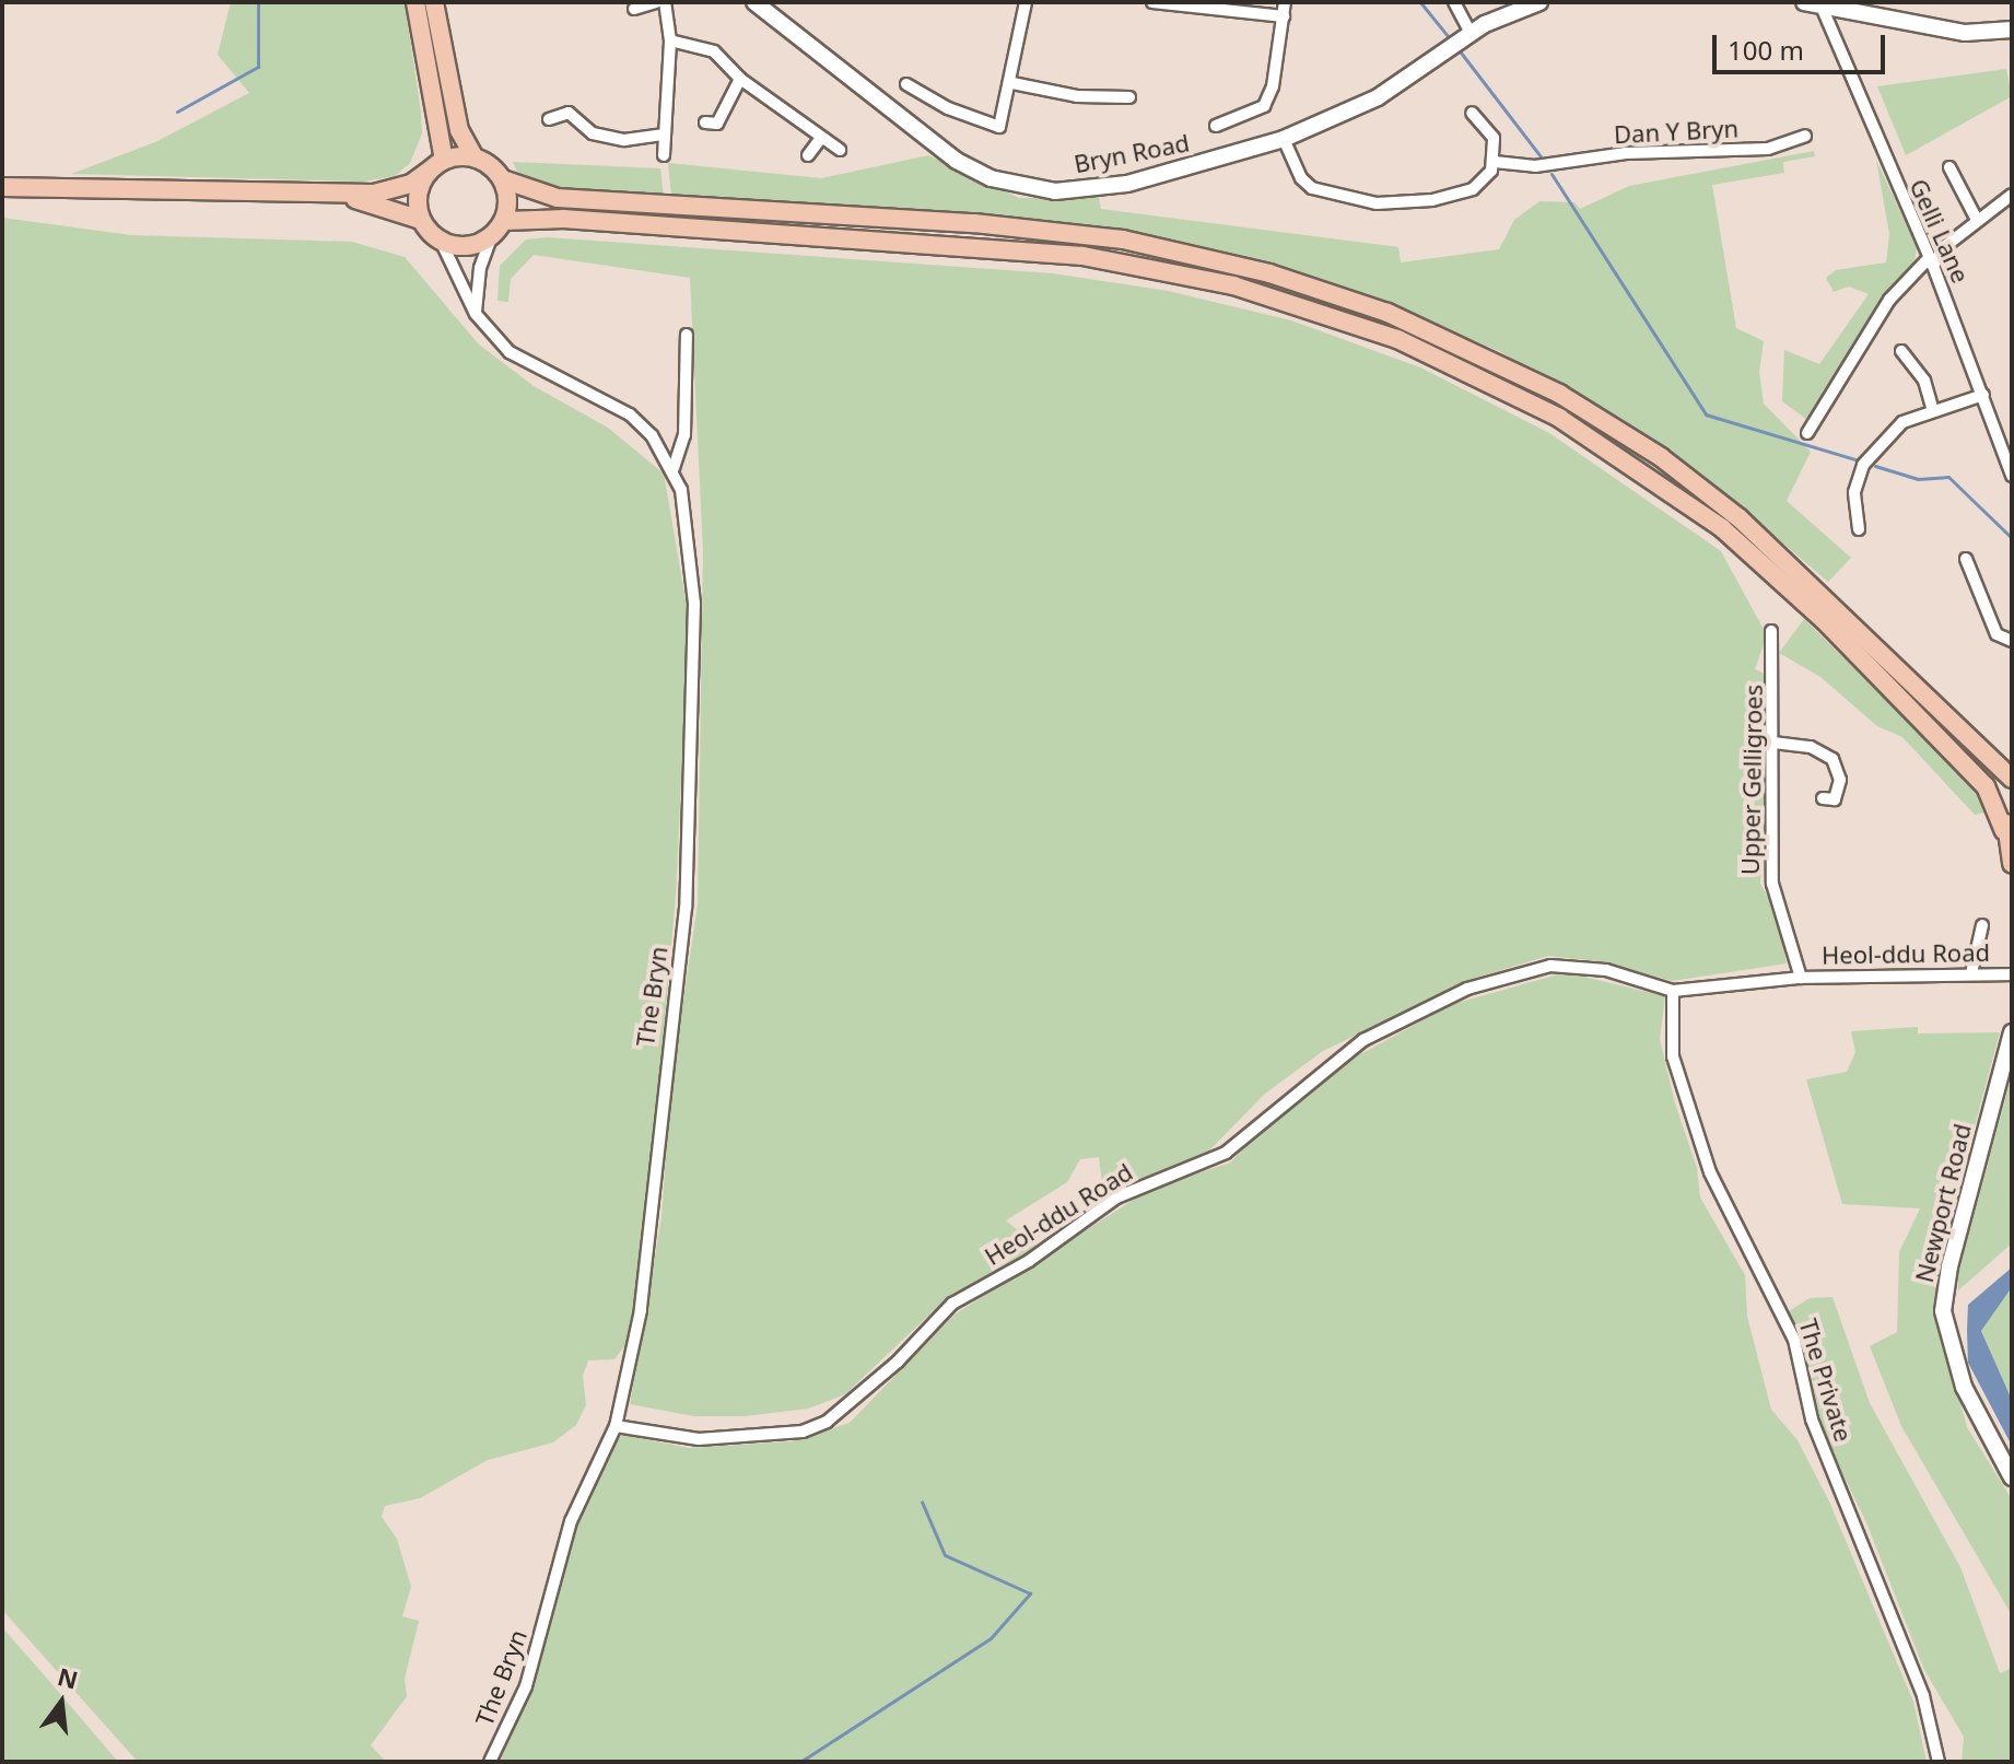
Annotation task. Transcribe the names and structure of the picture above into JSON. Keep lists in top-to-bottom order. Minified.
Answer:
{"streets":{"street":["Dan Y Bryn","Bryn Road","Gelli Lane","Upper Gelligroes","Heol-ddu Road","The Bryn","Newport Road","The Private"]},"crossings":[["Upper Gelligroes","Heol-ddu Road"],["Heol-ddu Road","The Bryn"],["Heol-ddu Road","The Private"]],"scale_bar":"100 m","north":"top"}
